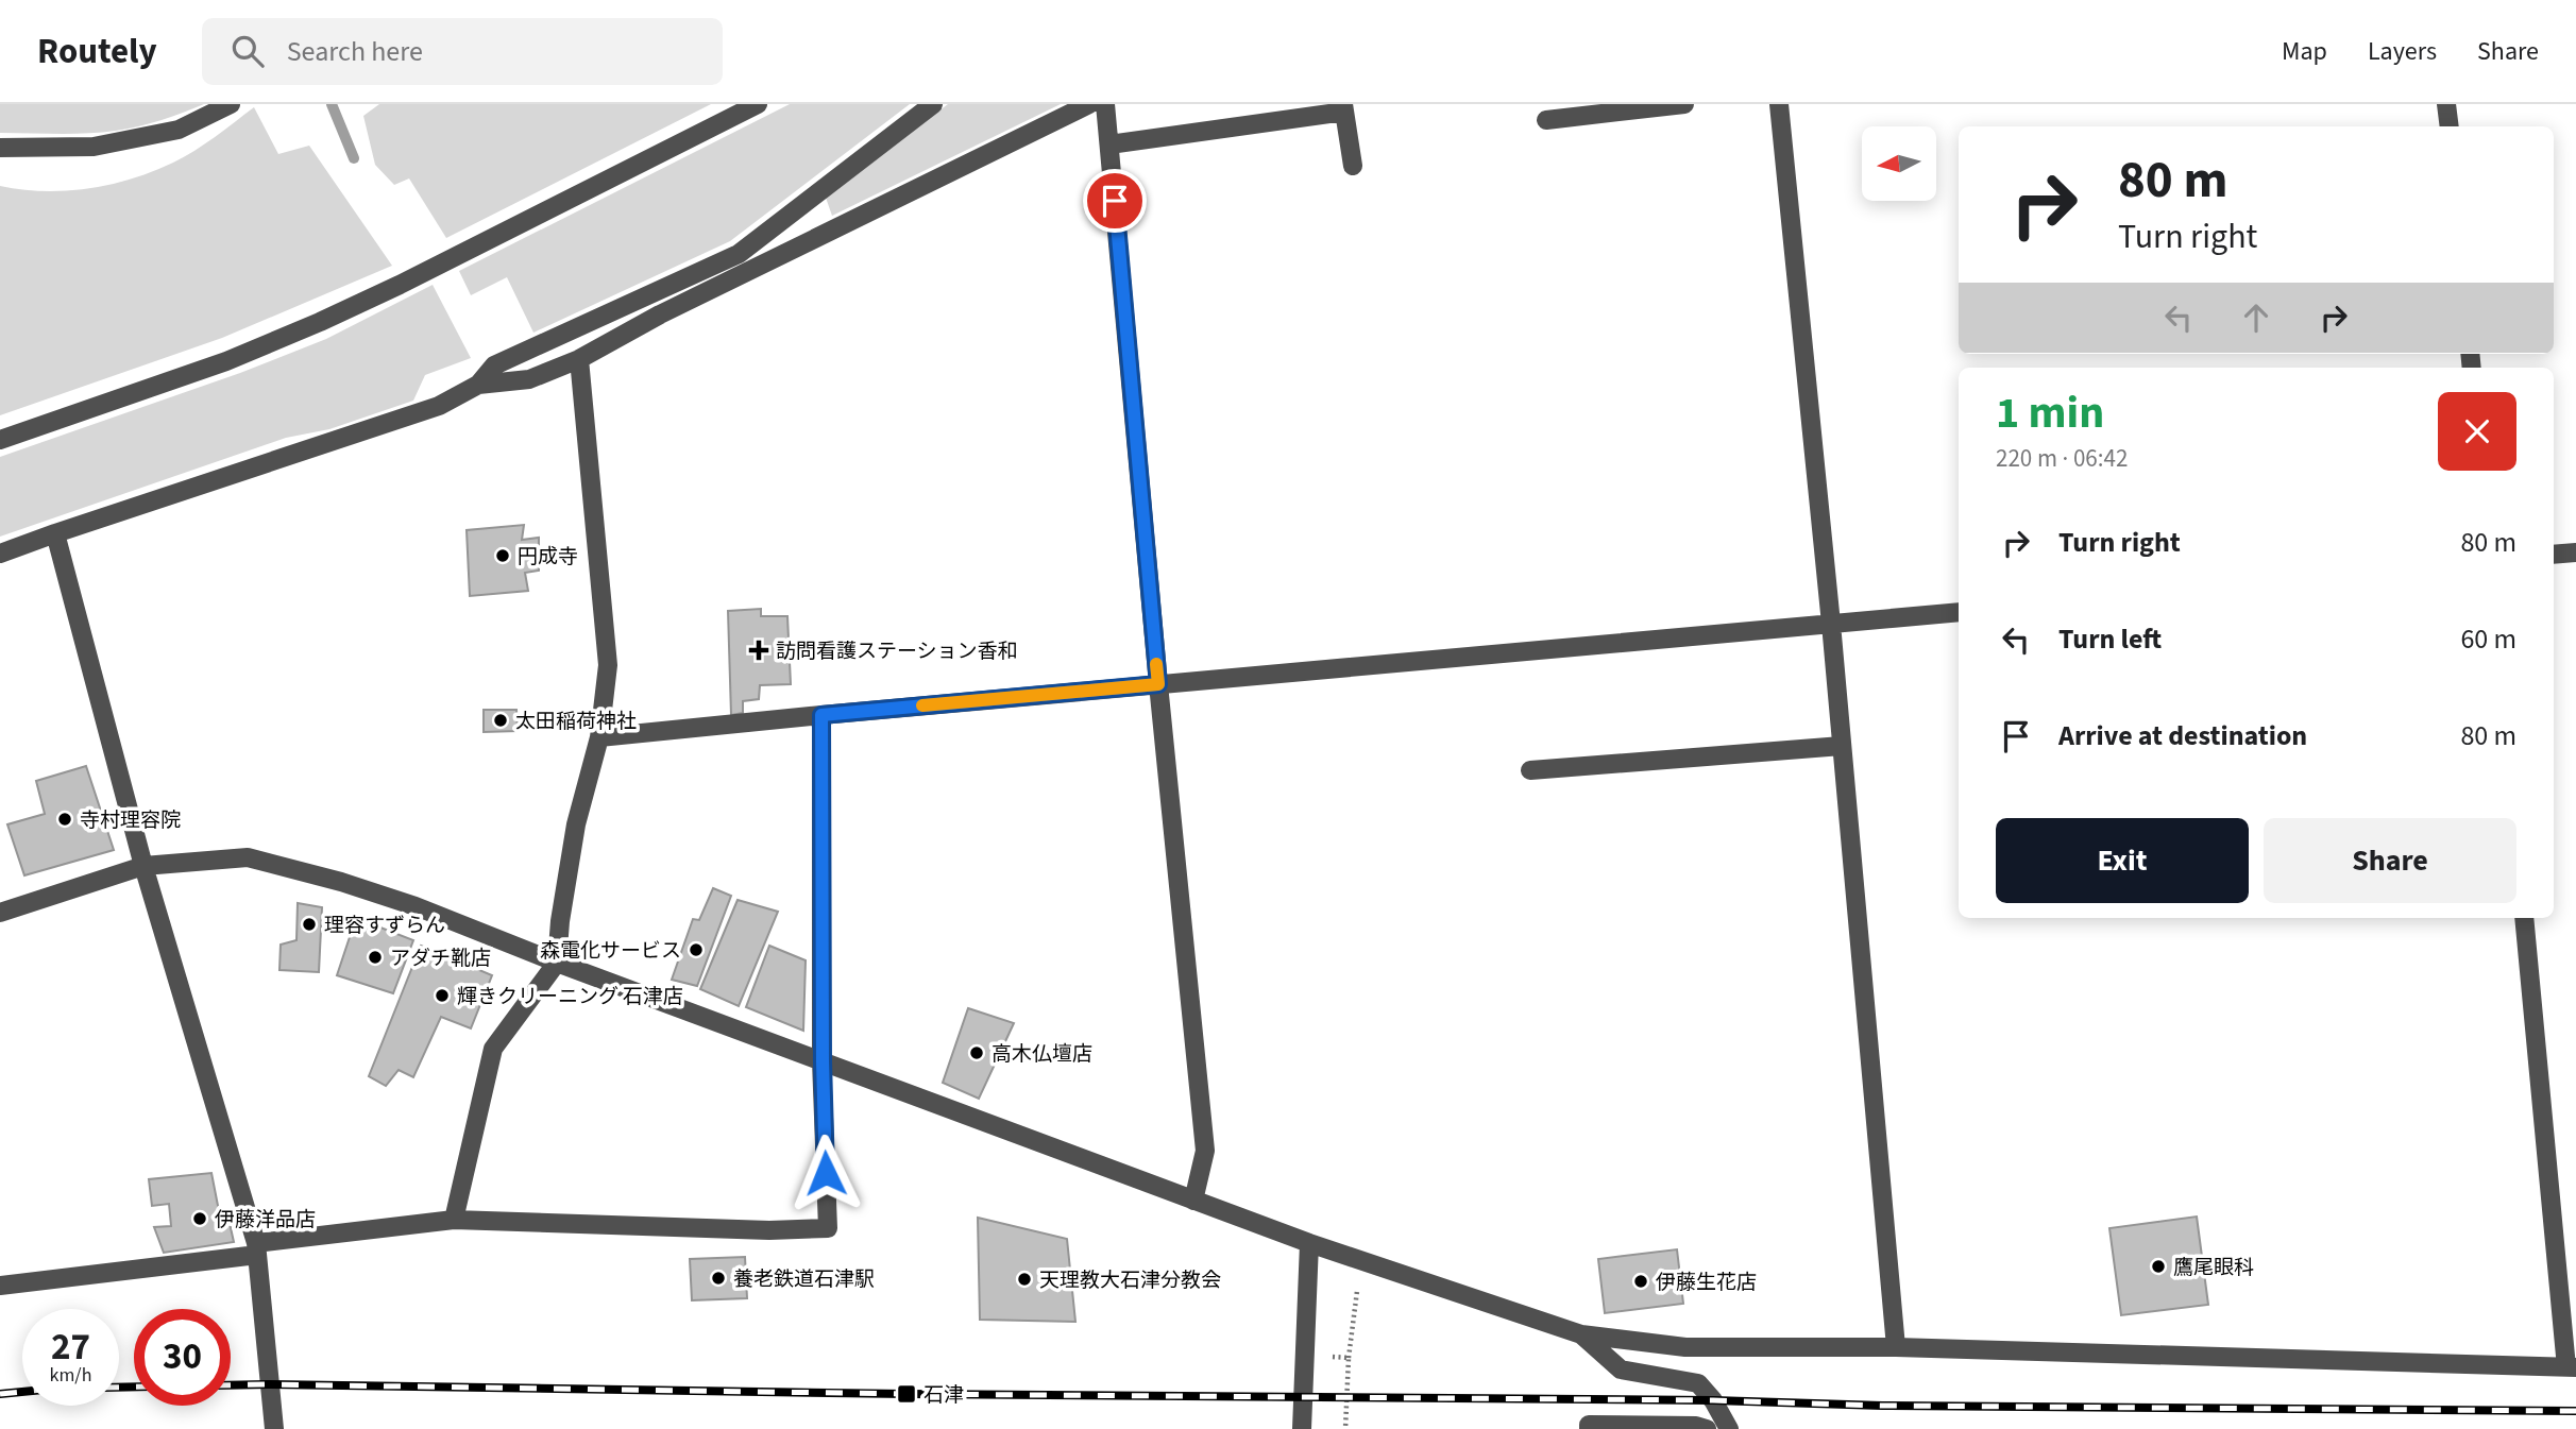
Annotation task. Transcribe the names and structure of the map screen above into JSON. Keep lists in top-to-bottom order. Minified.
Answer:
{"places":{"other":["円成寺","太田稲荷神社","寺村理容院","理容すずらん","森電化サービス","アダチ靴店","輝きクリーニング 石津店","高木仏壇店","伊藤洋品店","鷹尾眼科","養老鉄道石津駅","天理教大石津分教会","伊藤生花店"],"health":["訪問看護ステーション香和"],"transit":["石津"]},"north":"left","page":{"header":"Routely","search":"Search here","nav":["Map","Layers","Share"],"turn":["80 m","Turn right"],"heading":["1 min","220 m · 06:42"],"list":[{"name":"Turn right","value":"80 m"},{"name":"Turn left","value":"60 m"},{"name":"Arrive at destination","value":"80 m"}],"buttons":["Exit","Share"],"speed":"27 km/h","limit":"30"}}
